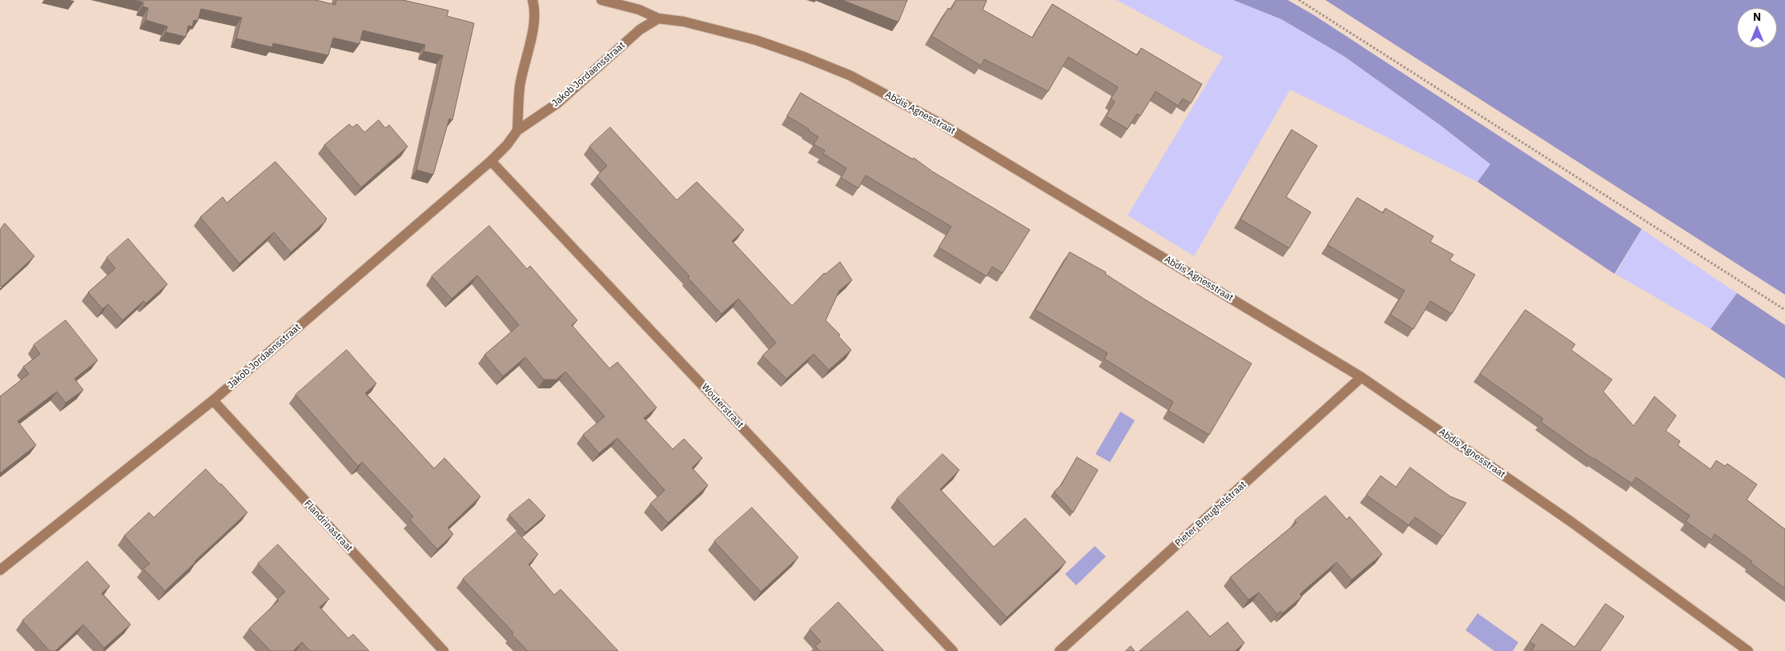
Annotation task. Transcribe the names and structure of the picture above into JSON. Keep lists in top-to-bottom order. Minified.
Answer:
{"streets":{"street":["Jakob Jordaensstraat","Abdis Agnesstraat","Wouterstraat","Pieter Breughelstraat","Flandrinastraat"]},"crossings":[["Jakob Jordaensstraat","Abdis Agnesstraat"],["Jakob Jordaensstraat","Wouterstraat"],["Jakob Jordaensstraat","Flandrinastraat"],["Abdis Agnesstraat","Pieter Breughelstraat"]],"north":"top"}
